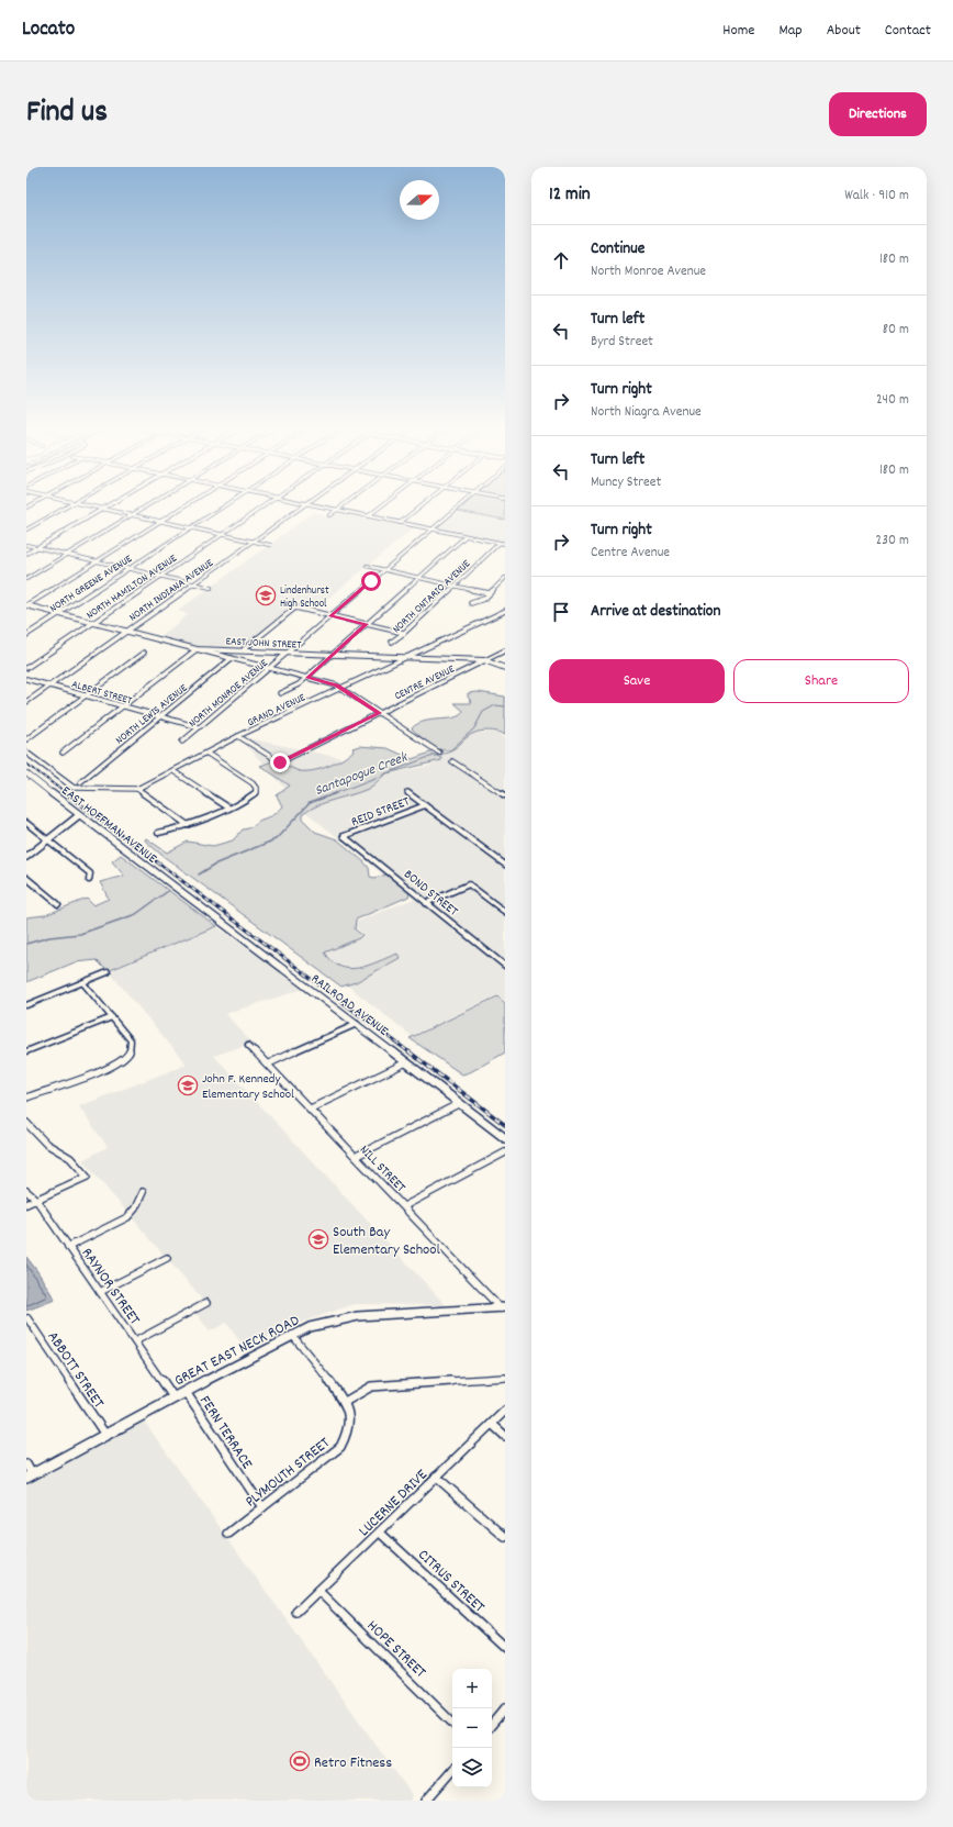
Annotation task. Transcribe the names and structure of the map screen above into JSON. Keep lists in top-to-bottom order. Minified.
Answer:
{"streets":{"main road":["EAST HOFFMAN AVENUE","RAILROAD AVENUE","GREAT EAST NECK ROAD"],"street":["NORTH GREENE AVENUE","NORTH HAMILTON AVENUE","NORTH INDIANA AVENUE","NORTH ONTARIO AVENUE","EAST JOHN STREET","CENTRE AVENUE","ALBERT STREET","NORTH MONROE AVENUE","GRAND AVENUE","NORTH LEWIS AVENUE","REID STREET","BOND STREET","NILL STREET","RAYNOR STREET","ABBOTT STREET","FERN TERRACE","PLYMOUTH STREET","LUCERNE DRIVE","CITRUS STREET","HOPE STREET"]},"crossings":[["NORTH GREENE AVENUE","EAST JOHN STREET"],["NORTH HAMILTON AVENUE","EAST JOHN STREET"],["NORTH INDIANA AVENUE","EAST JOHN STREET"],["NORTH INDIANA AVENUE","ALBERT STREET"],["EAST JOHN STREET","CENTRE AVENUE"],["EAST JOHN STREET","NORTH MONROE AVENUE"],["EAST JOHN STREET","GRAND AVENUE"],["CENTRE AVENUE","GRAND AVENUE"],["ALBERT STREET","NORTH MONROE AVENUE"],["ALBERT STREET","NORTH LEWIS AVENUE"],["GRAND AVENUE","EAST HOFFMAN AVENUE"],["REID STREET","BOND STREET"],["EAST HOFFMAN AVENUE","RAILROAD AVENUE"],["NILL STREET","GREAT EAST NECK ROAD"],["RAYNOR STREET","GREAT EAST NECK ROAD"],["GREAT EAST NECK ROAD","ABBOTT STREET"],["GREAT EAST NECK ROAD","FERN TERRACE"],["FERN TERRACE","PLYMOUTH STREET"],["LUCERNE DRIVE","CITRUS STREET"],["LUCERNE DRIVE","HOPE STREET"]],"water":["Santapogue Creek"],"places":{"school or university":["Lindenhurst High School","John F. Kennedy Elementary School","South Bay Elementary School"],"sports":["Retro Fitness"]},"north":"right","page":{"header":"Locato","nav":["Home","Map","About","Contact"],"title":"Find us","buttons":["Directions",["Save","Share"]],"heading":["12 min","Walk · 910 m"],"list":[["Continue","North Monroe Avenue","180 m"],["Turn left","Byrd Street","80 m"],["Turn right","North Niagra Avenue","240 m"],["Turn left","Muncy Street","180 m"],["Turn right","Centre Avenue","230 m"],"Arrive at destination"],"map_buttons":["+","−"]}}
